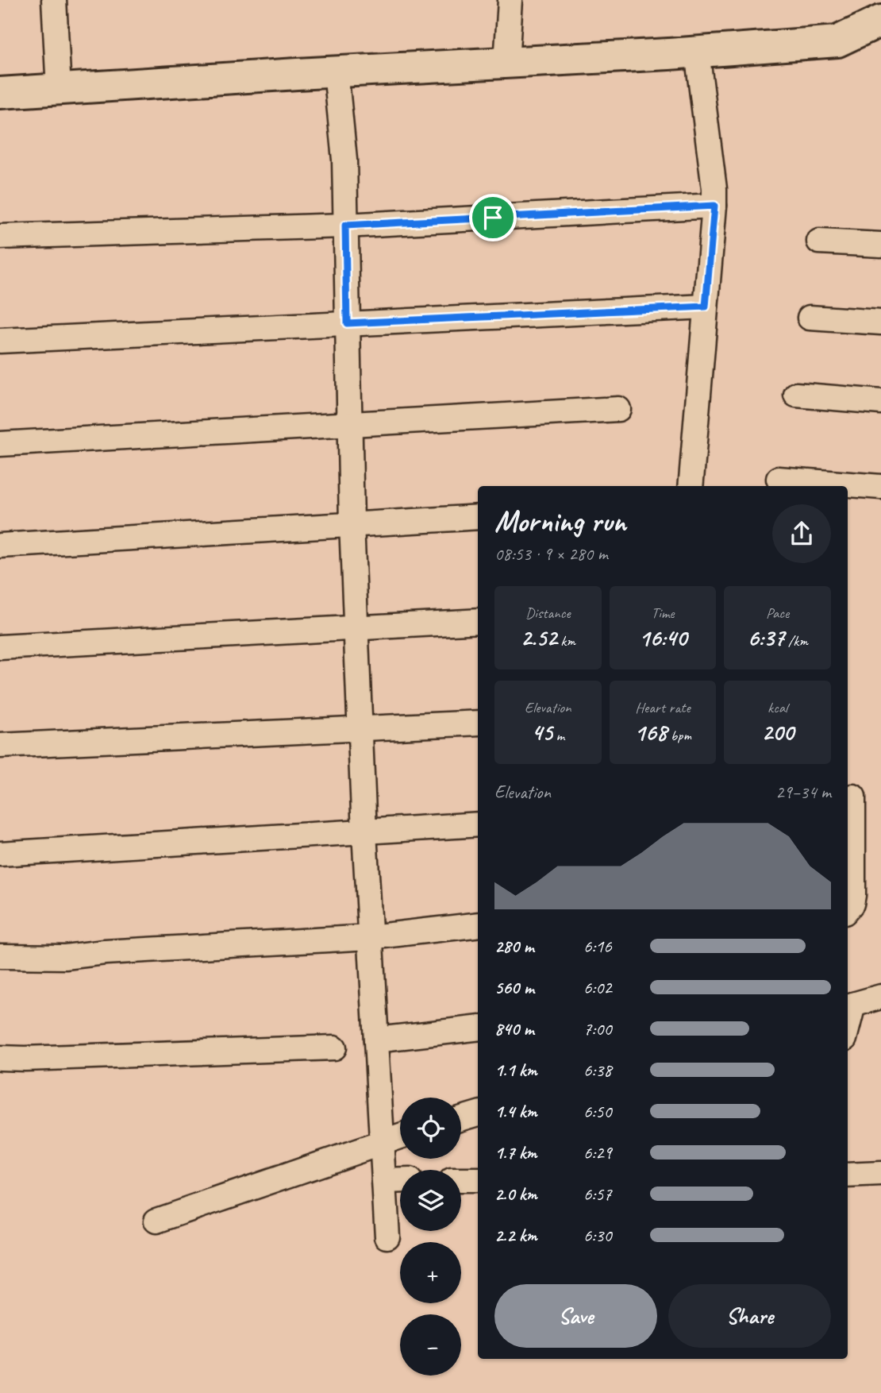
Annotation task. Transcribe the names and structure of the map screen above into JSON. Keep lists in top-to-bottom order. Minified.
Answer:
{"page":{"heading":["Morning run","08:53 · 9 × 280 m"],"stats":[["Distance","2.52 km"],["Time","16:40"],["Pace","6:37 /km"],["Elevation","45 m"],["Heart rate","168 bpm"],["kcal","200"]],"chart":["Elevation","29–34 m"],"list":[{"name":"280 m","note":"6:16"},{"name":"560 m","note":"6:02"},{"name":"840 m","note":"7:00"},{"name":"1.1 km","note":"6:38"},{"name":"1.4 km","note":"6:50"},{"name":"1.7 km","note":"6:29"},{"name":"2.0 km","note":"6:57"},{"name":"2.2 km","note":"6:30"}],"map_buttons":["+","−"],"buttons":["Save","Share"]}}
